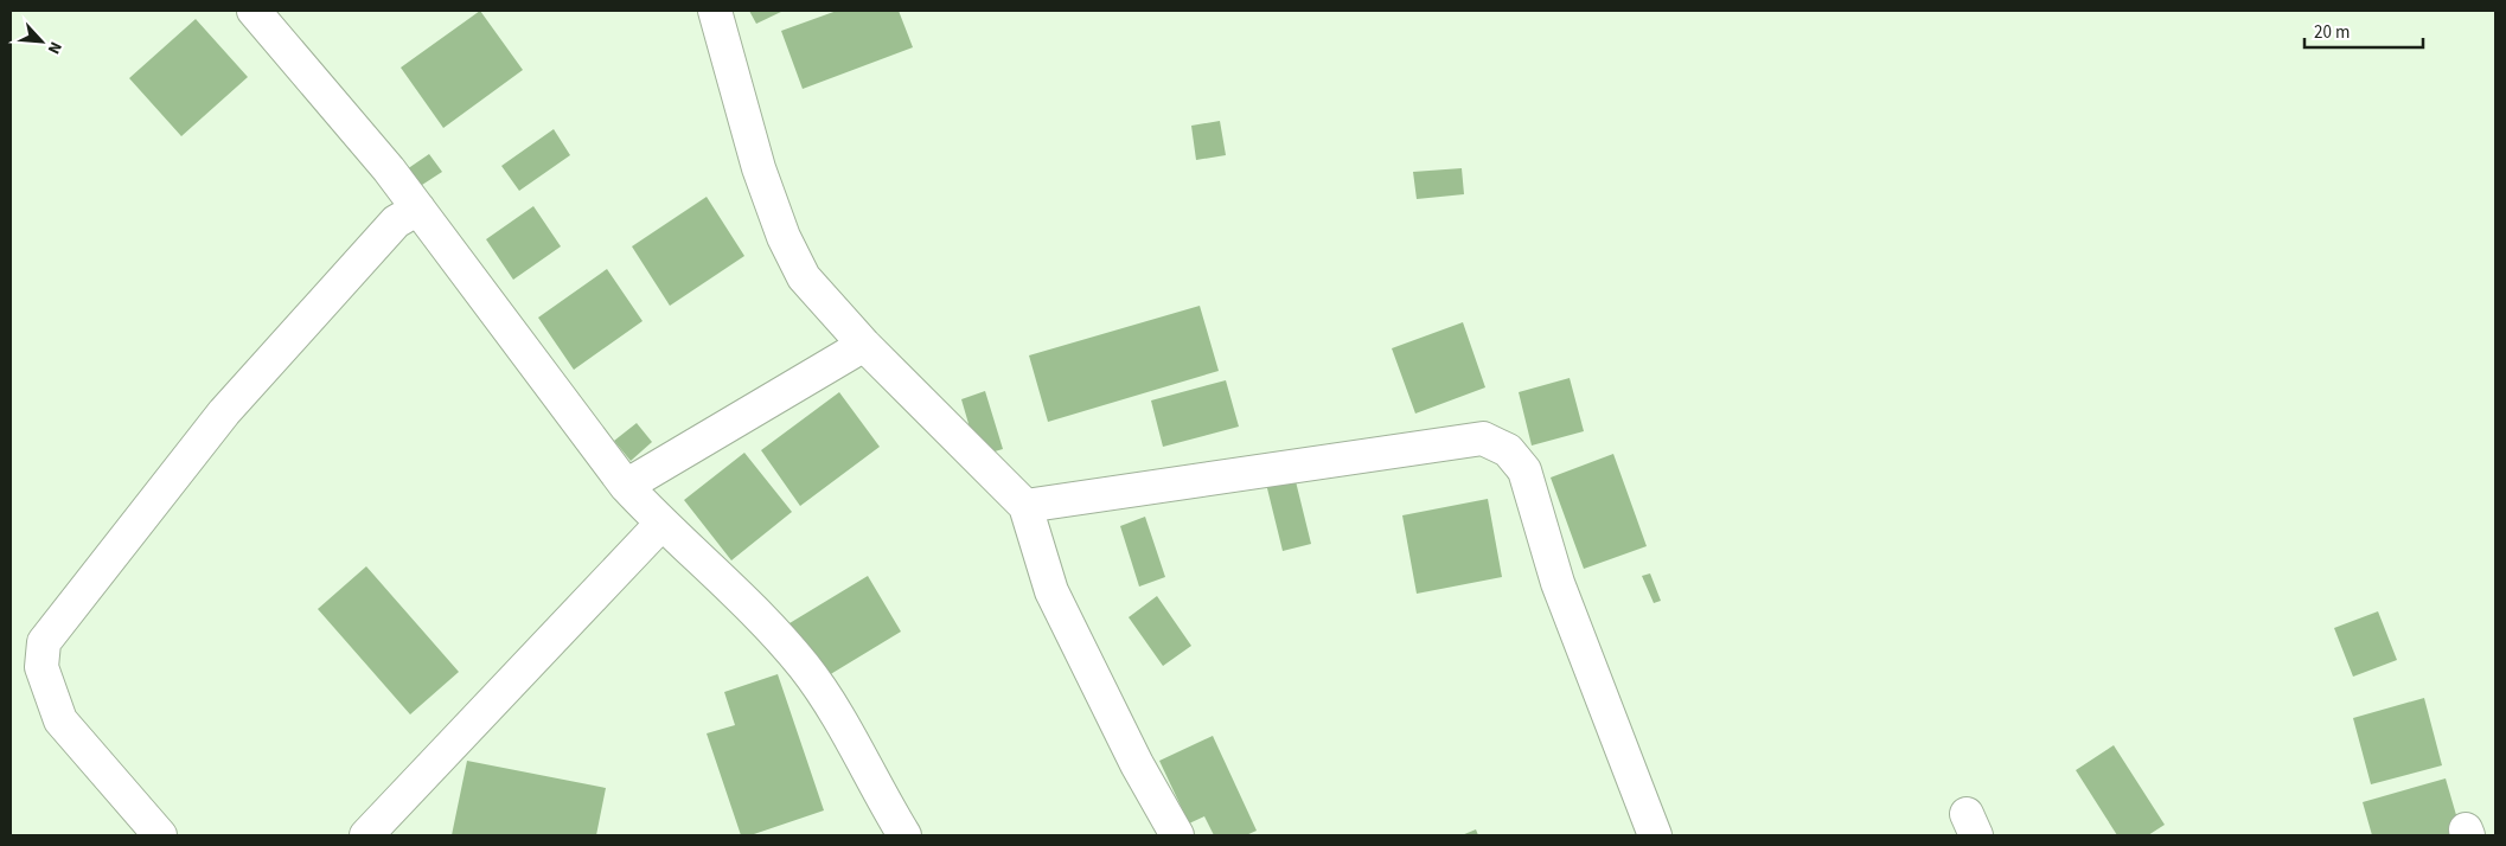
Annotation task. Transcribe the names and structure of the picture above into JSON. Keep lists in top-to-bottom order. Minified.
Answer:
{"scale_bar":"20 m","north":"bottom right"}
